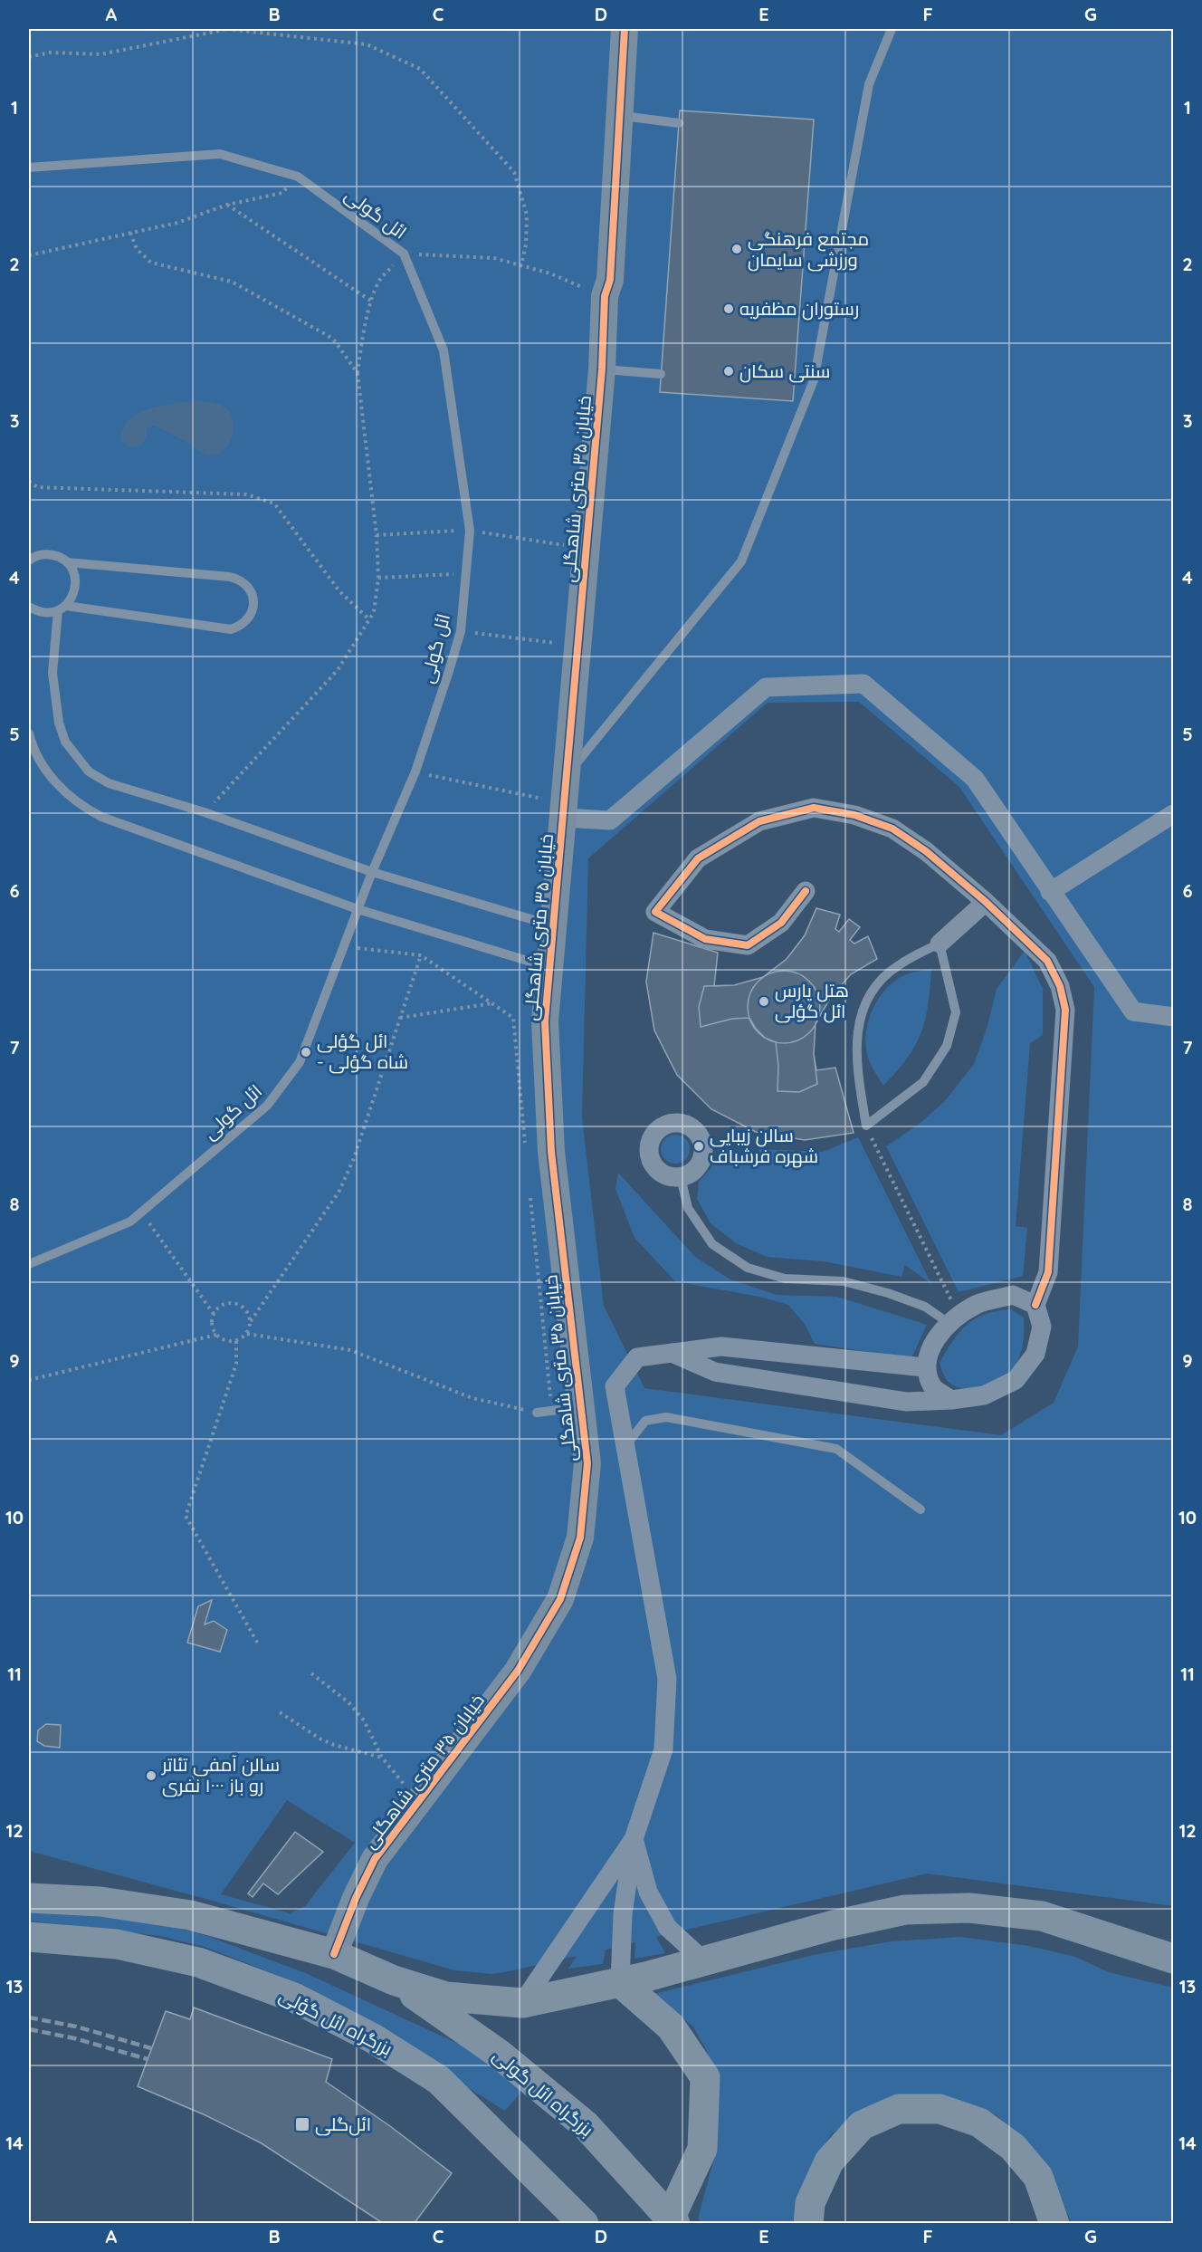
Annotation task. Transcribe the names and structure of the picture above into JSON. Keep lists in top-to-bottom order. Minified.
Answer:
{"streets":{"highway":["بزرگراه ائل گؤلی","بزرگراه ائل گولی"],"street":["خیابان ۳۵ متری شاهگلی"],"lane":["ائل گولی"]},"places":{"other":["مجتمع فرهنگی ورزشی سایمان","رستوران مظفریه","سنتی سکان","هتل پارس ائل گؤلی","ائل گؤلی - شاه گؤلی","سالن زیبایی شهره فرشباف","سالن آمفی تئاتر رو باز ۱۰۰۰ نفری"],"transit":["ائل‌گلی"]},"grid":{"columns":["A","B","C","D","E","F","G"],"rows":["1","2","3","4","5","6","7","8","9","10","11","12","13","14"]}}
